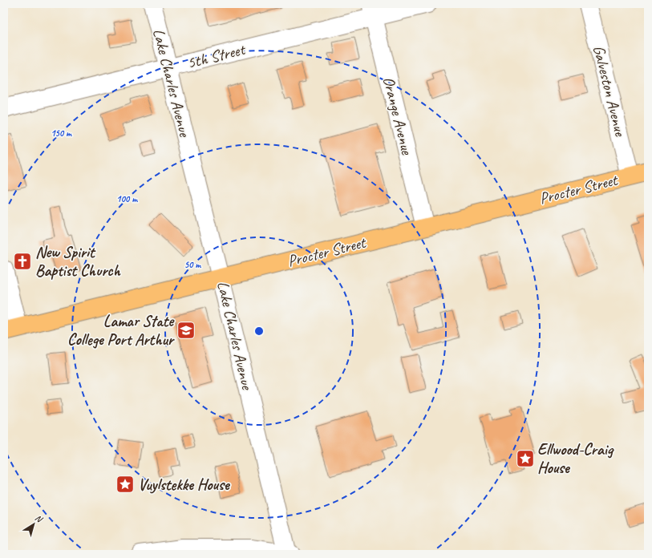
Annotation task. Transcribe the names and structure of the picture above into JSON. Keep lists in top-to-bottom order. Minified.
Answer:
{"streets":{"main road":["Procter Street"],"street":["5th Street","Lake Charles Avenue","Galveston Avenue","Orange Avenue"]},"crossings":[["5th Street","Lake Charles Avenue"],["5th Street","Orange Avenue"],["Lake Charles Avenue","Procter Street"],["Galveston Avenue","Procter Street"],["Orange Avenue","Procter Street"]],"places":{"church":["New Spirit Baptist Church"],"school or university":["Lamar State College Port Arthur"],"place":["Ellwood-Craig House","Vuylstekke House"]},"north":"top right","rings":["150 m","100 m","50 m"]}
